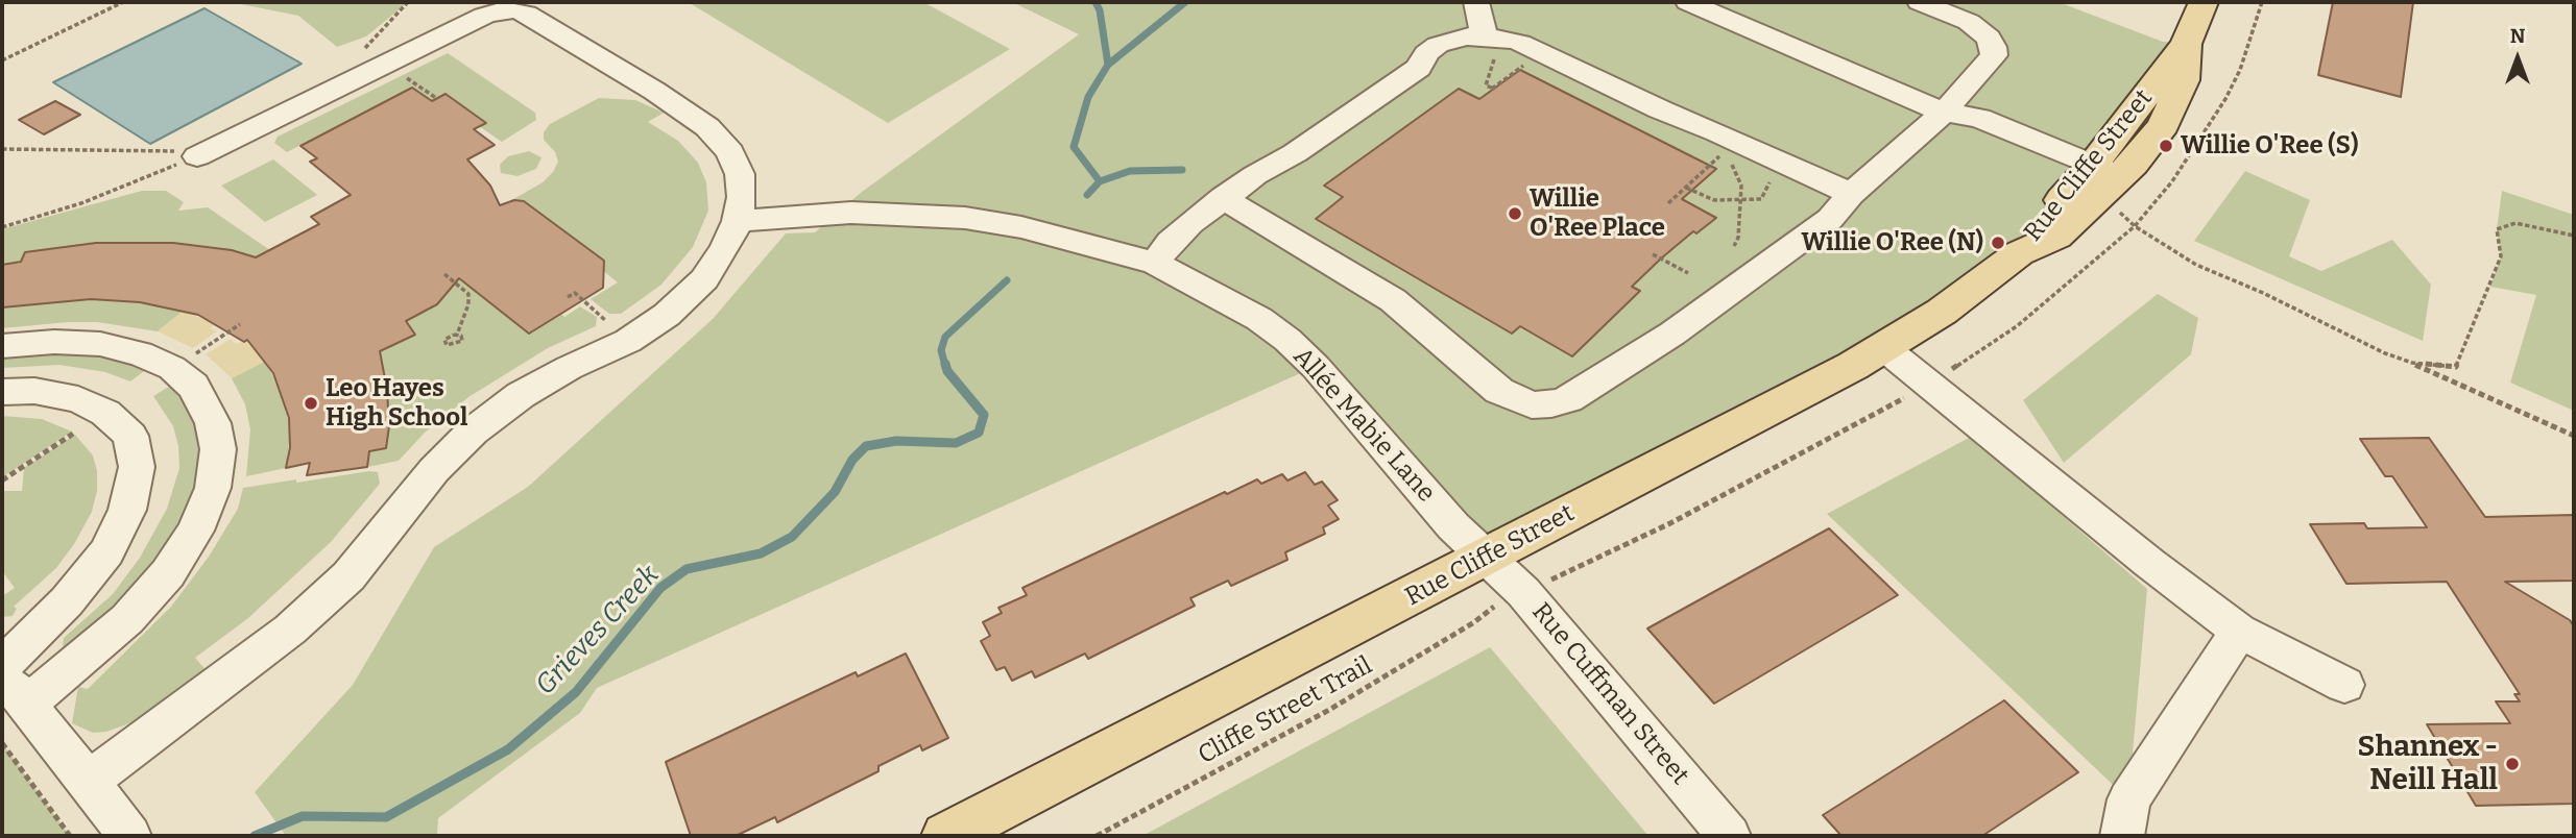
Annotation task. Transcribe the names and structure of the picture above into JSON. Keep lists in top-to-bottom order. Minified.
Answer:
{"streets":{"main road":["Rue Cliffe Street"],"street":["Allée Mabie Lane","Rue Cuffman Street"],"path":["Cliffe Street Trail"]},"crossings":[["Rue Cliffe Street","Allée Mabie Lane"],["Rue Cliffe Street","Rue Cuffman Street"],["Allée Mabie Lane","Rue Cuffman Street"]],"water":["Grieves Creek"],"places":["Willie O'Ree (S)","Willie O'Ree Place","Willie O'Ree (N)","Leo Hayes High School","Shannex - Neill Hall"],"north":"top"}
